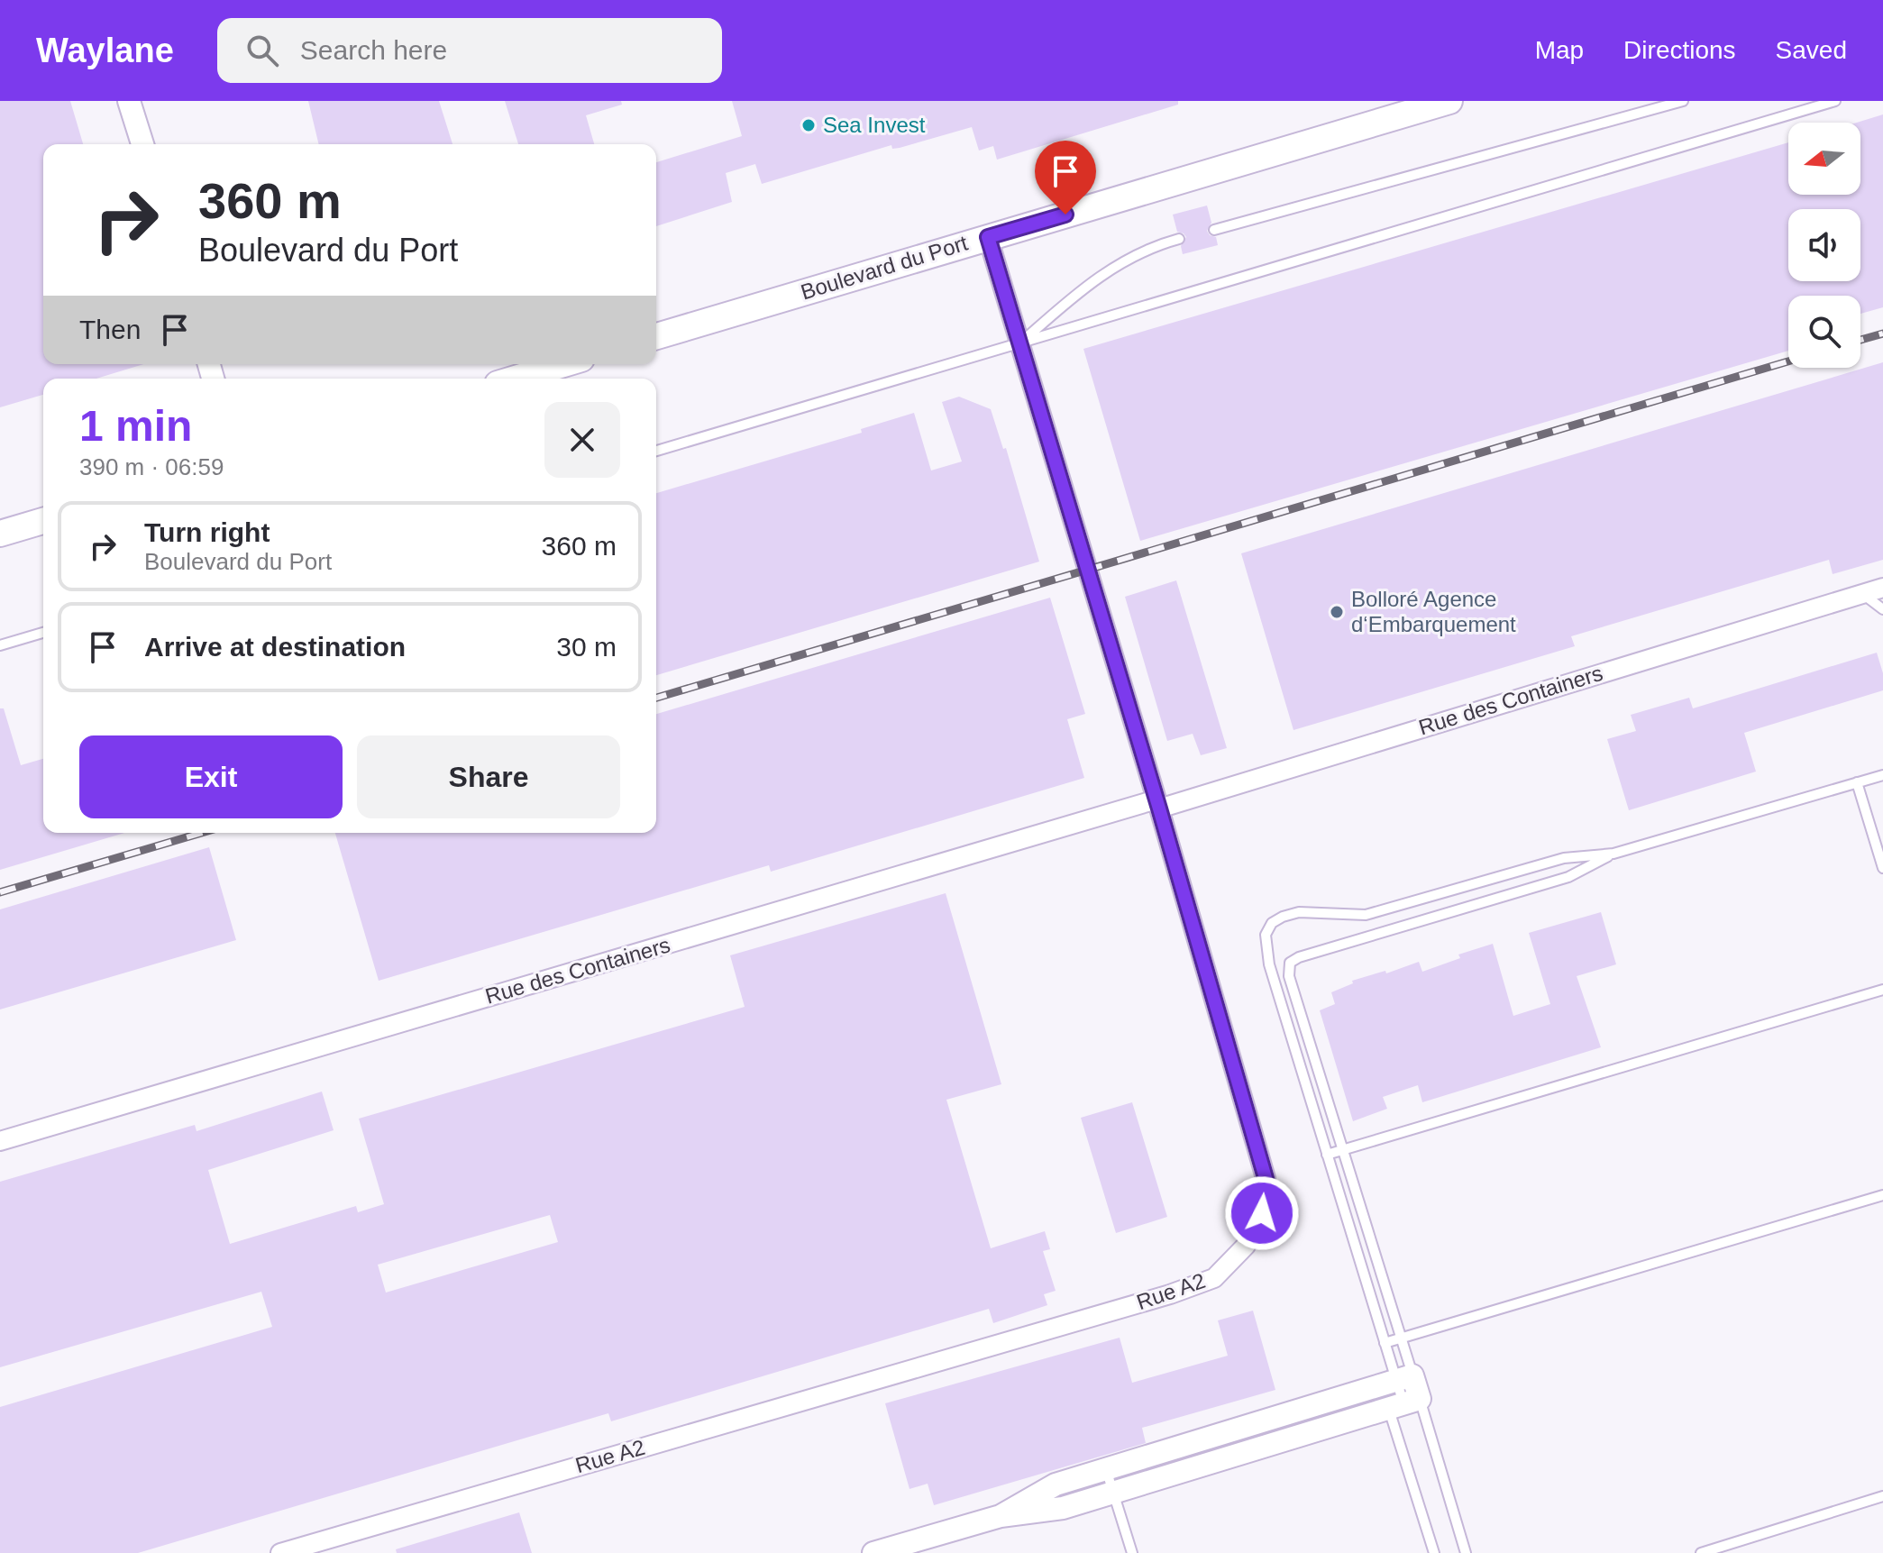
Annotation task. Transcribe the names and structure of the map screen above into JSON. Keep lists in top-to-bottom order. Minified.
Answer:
{"streets":{"main road":["Boulevard du Port"],"street":["Rue des Containers","Rue A2"]},"crossings":[["Boulevard du Port","Rue A2"],["Rue des Containers","Rue A2"]],"places":["Sea Invest","Bolloré Agence d‘Embarquement"],"north":"left","page":{"header":"Waylane","search":"Search here","nav":["Map","Directions","Saved"],"turn":["360 m","Boulevard du Port"],"then":"Then","heading":["1 min","390 m · 06:59"],"list":[{"name":"Turn right","note":"Boulevard du Port","value":"360 m"},{"name":"Arrive at destination","value":"30 m"}],"buttons":["Exit","Share"]}}
